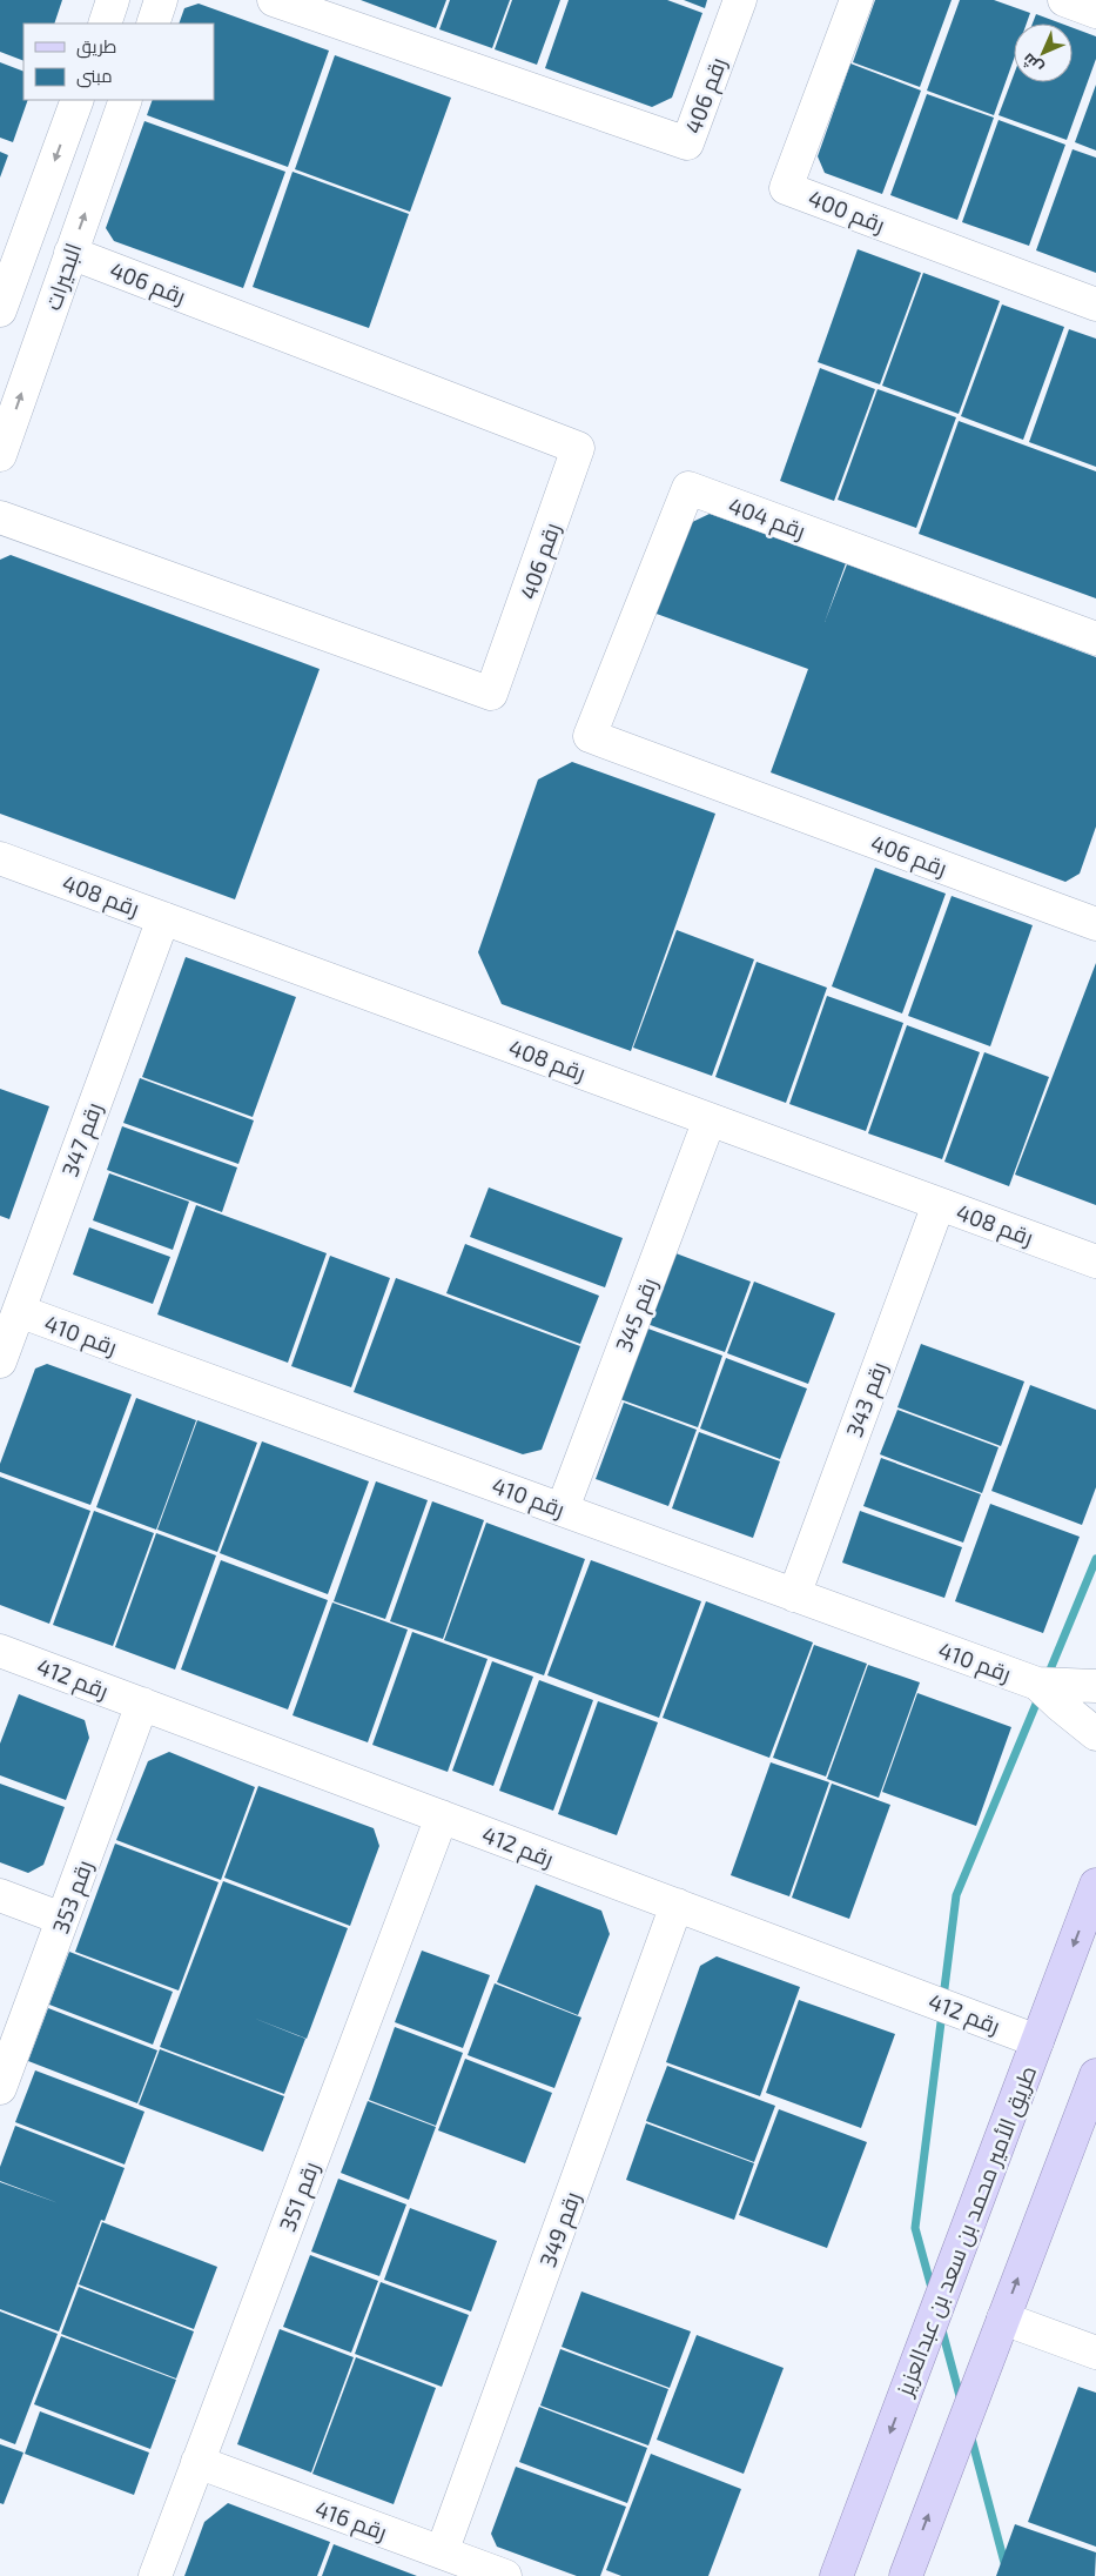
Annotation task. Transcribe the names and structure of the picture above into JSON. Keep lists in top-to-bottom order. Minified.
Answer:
{"streets":{"main road":["طريق الأمير محمد بن سعد بن عبدالعزيز"],"street":["رقم 406","رقم 400","البحيرات","رقم 404","رقم 408","رقم 347","رقم 345","رقم 410","رقم 343","رقم 412","رقم 353","رقم 351","رقم 349","رقم 416"]},"crossings":[["رقم 406","البحيرات"],["رقم 406","رقم 404"],["رقم 408","رقم 347"],["رقم 408","رقم 345"],["رقم 408","رقم 343"],["رقم 347","رقم 410"],["رقم 345","رقم 410"],["رقم 410","رقم 343"],["رقم 412","رقم 353"],["رقم 412","رقم 351"],["رقم 412","رقم 349"],["رقم 412","طريق الأمير محمد بن سعد بن عبدالعزيز"],["رقم 351","رقم 416"],["رقم 349","رقم 416"]],"legend":["طريق","مبنى"],"north":"bottom left"}
